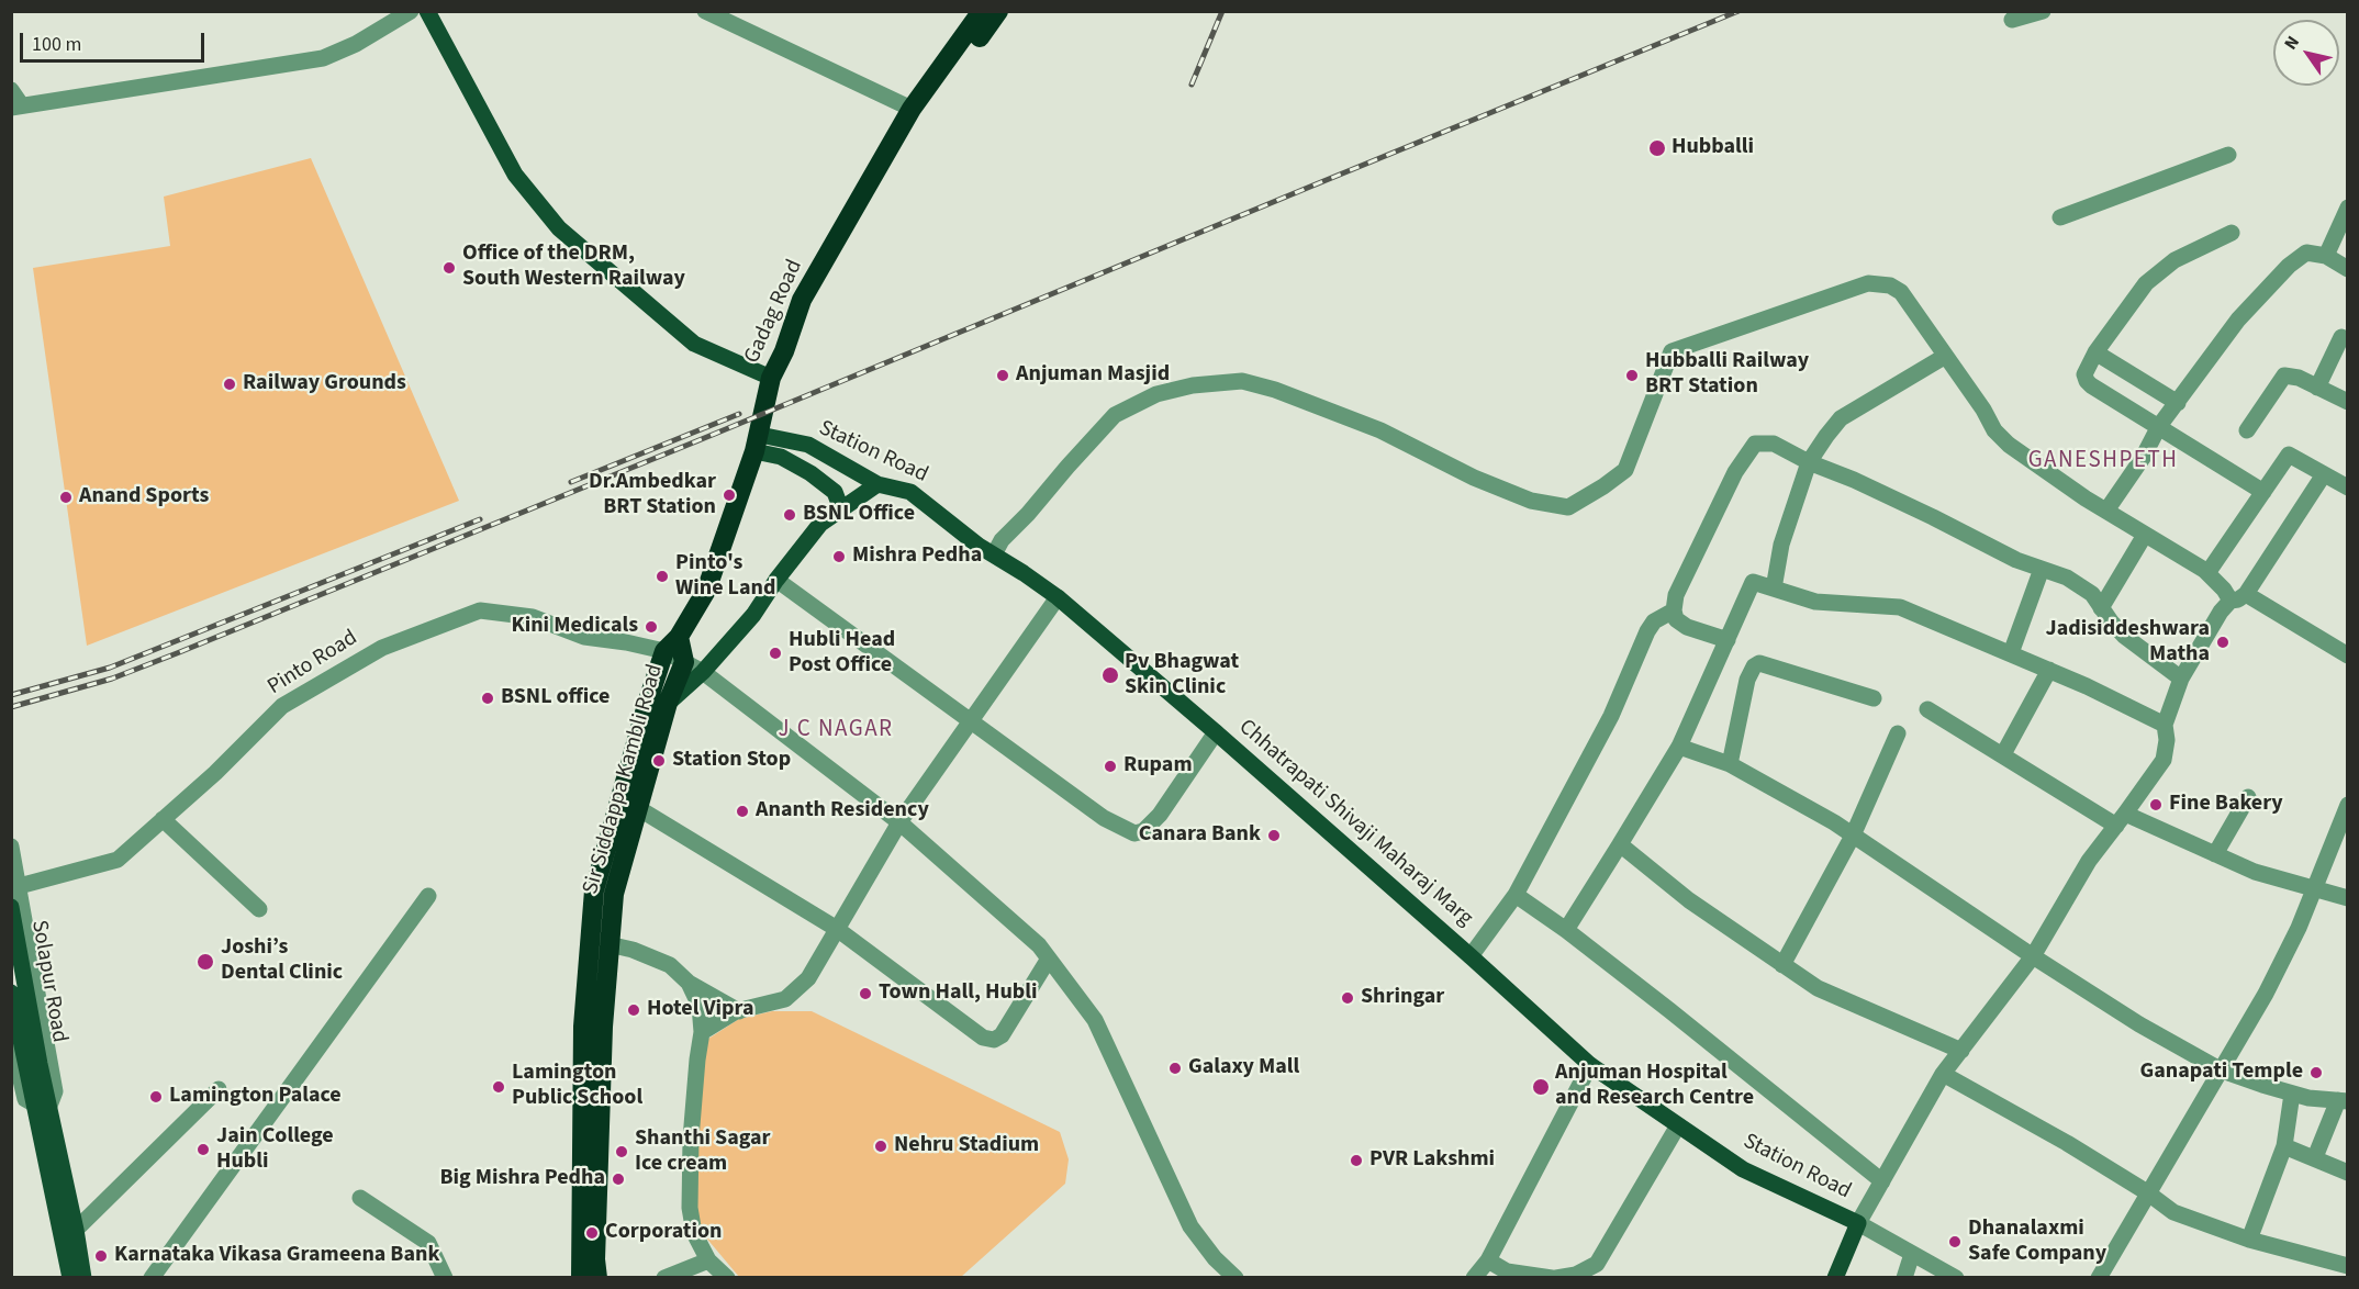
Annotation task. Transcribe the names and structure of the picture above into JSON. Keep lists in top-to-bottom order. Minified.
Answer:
{"streets":{"highway":["Gadag Road","Sir Siddappa Kambli Road"],"main road":["Station Road","Chhatrapati Shivaji Maharaj Marg","Solapur Road"],"street":["Pinto Road"]},"crossings":[["Gadag Road","Station Road"],["Gadag Road","Sir Siddappa Kambli Road"],["Station Road","Chhatrapati Shivaji Maharaj Marg"],["Pinto Road","Sir Siddappa Kambli Road"]],"districts":["GANESHPETH","J C NAGAR"],"places":["Hubballi","Office of the DRM, South Western Railway","Anjuman Masjid","Hubballi Railway BRT Station","Railway Grounds","Dr.Ambedkar BRT Station","Anand Sports","BSNL Office","Mishra Pedha","Pinto's Wine Land","Kini Medicals","Jadisiddeshwara Matha","Hubli Head Post Office","Pv Bhagwat Skin Clinic","BSNL office","Station Stop","Rupam","Fine Bakery","Ananth Residency","Canara Bank","Joshi’s Dental Clinic","Town Hall, Hubli","Shringar","Hotel Vipra","Galaxy Mall","Ganapati Temple","Lamington Public School","Anjuman Hospital and Research Centre","Lamington Palace","Nehru Stadium","Jain College Hubli","Shanthi Sagar Ice cream","PVR Lakshmi","Big Mishra Pedha","Corporation","Dhanalaxmi Safe Company","Karnataka Vikasa Grameena Bank"],"scale_bar":"100 m","north":"top left"}
